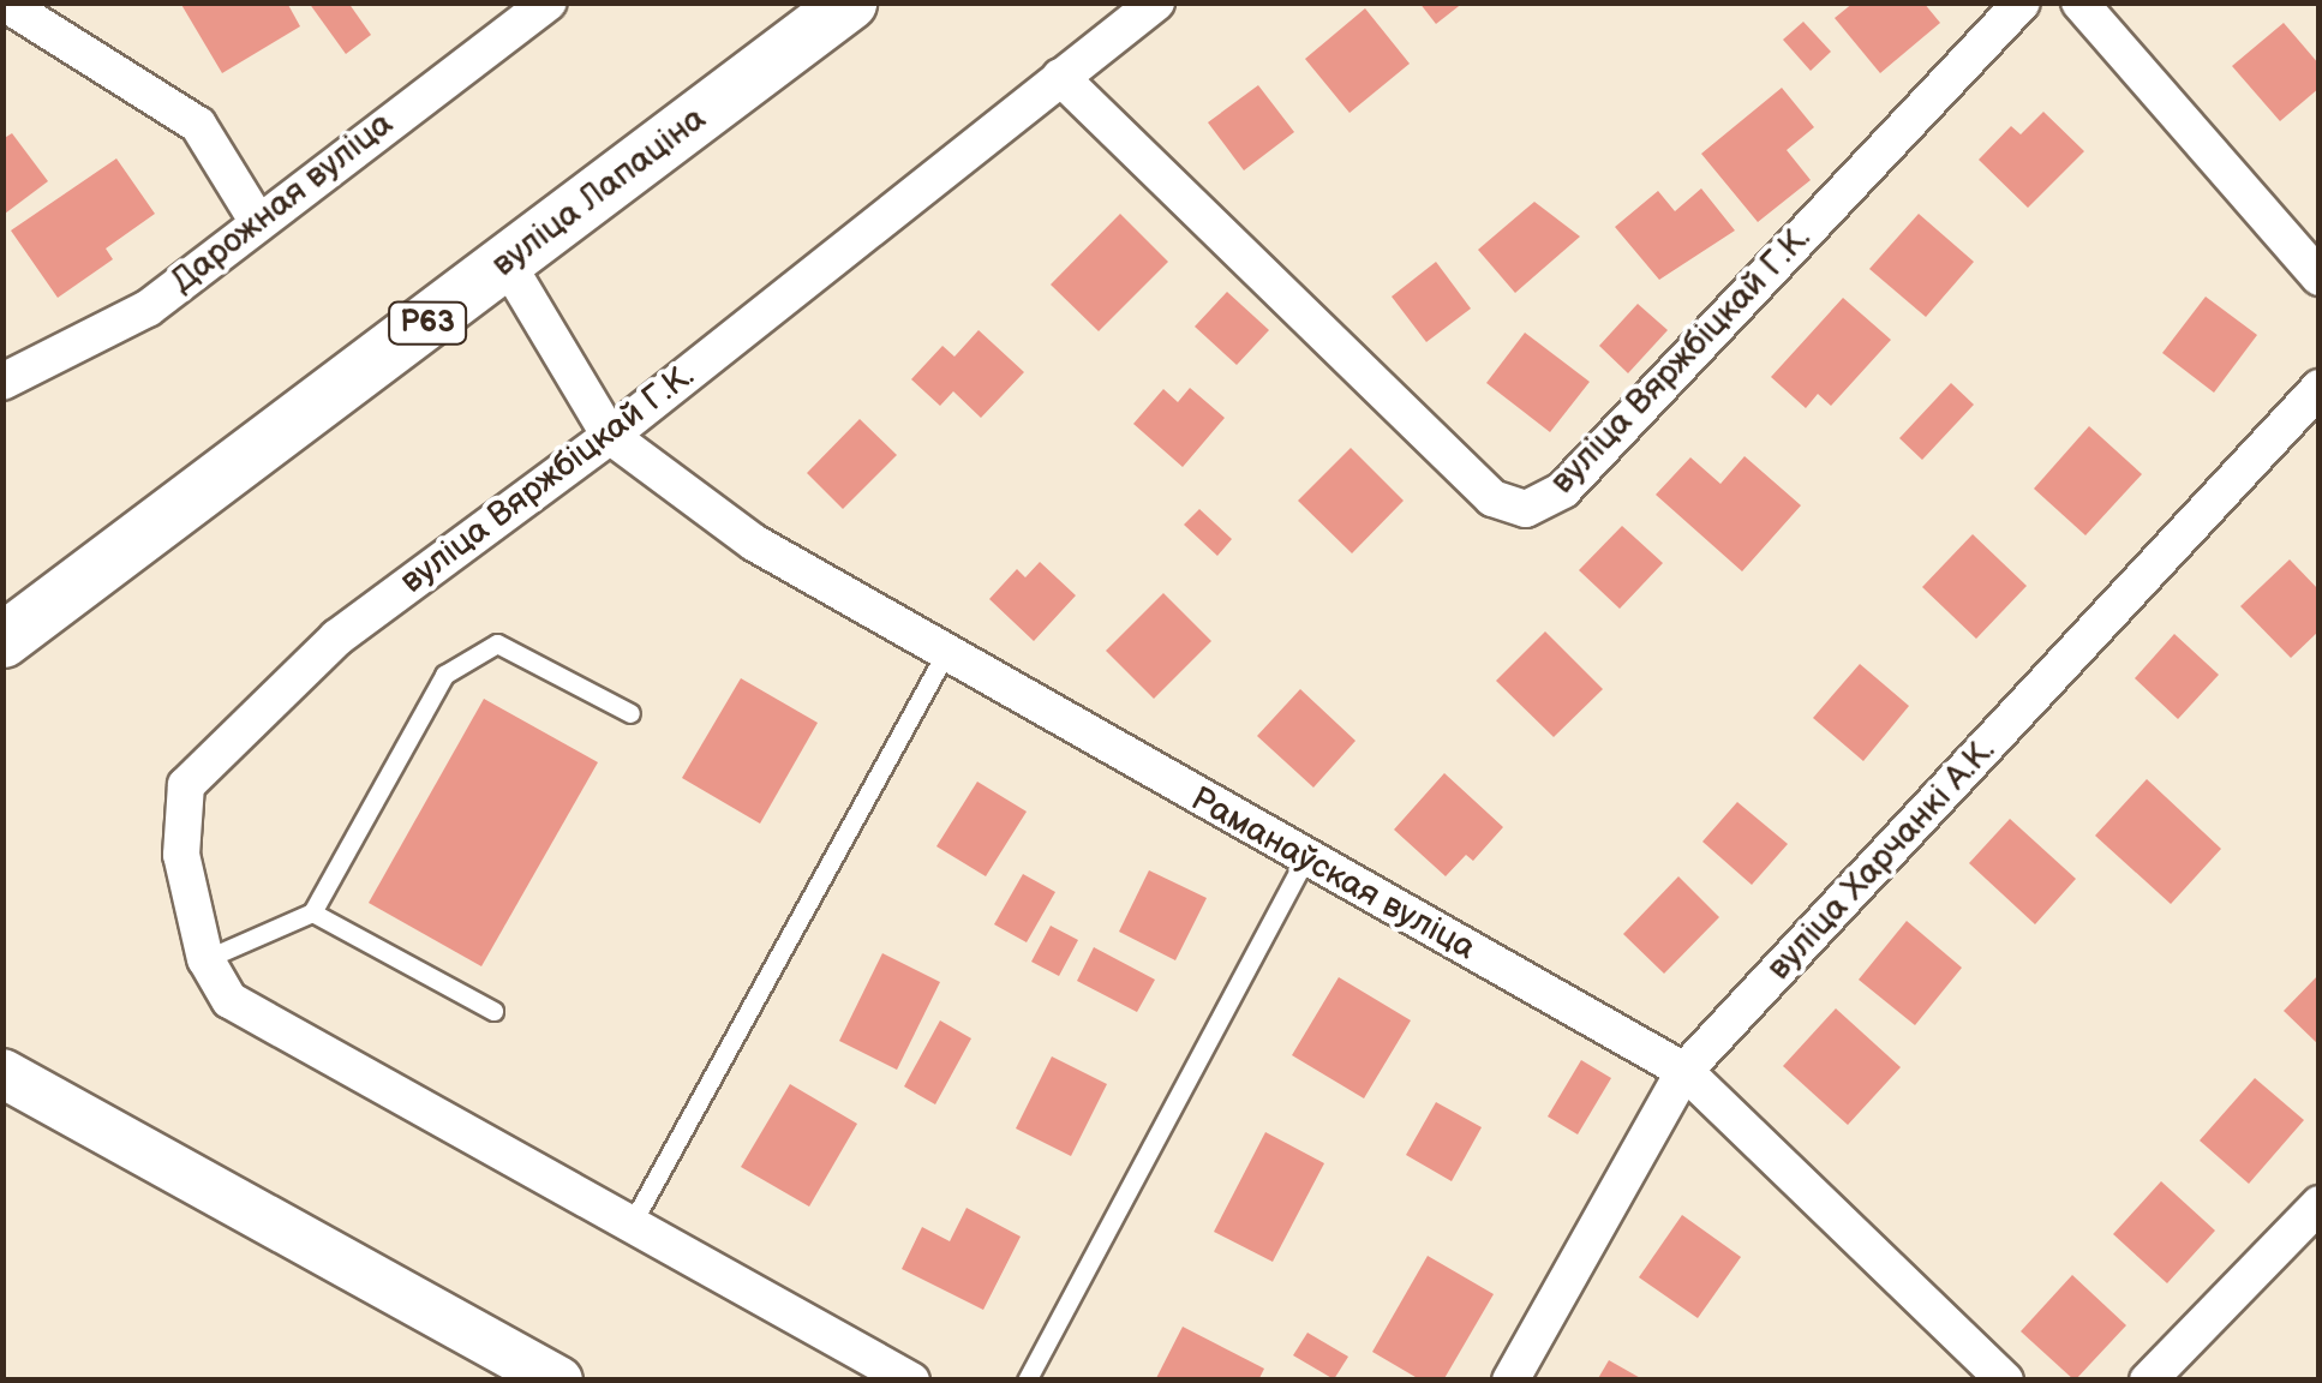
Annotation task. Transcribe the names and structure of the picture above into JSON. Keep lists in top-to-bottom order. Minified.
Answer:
{"streets":{"main road":["вуліца Лапаціна","Р63"],"street":["Дарожная вуліца","вуліца Вяржбіцкай Г.К.","вуліца Харчанкі А.К.","Раманаўская вуліца"]},"crossings":[["вуліца Вяржбіцкай Г.К.","Раманаўская вуліца"],["вуліца Харчанкі А.К.","Раманаўская вуліца"]]}
